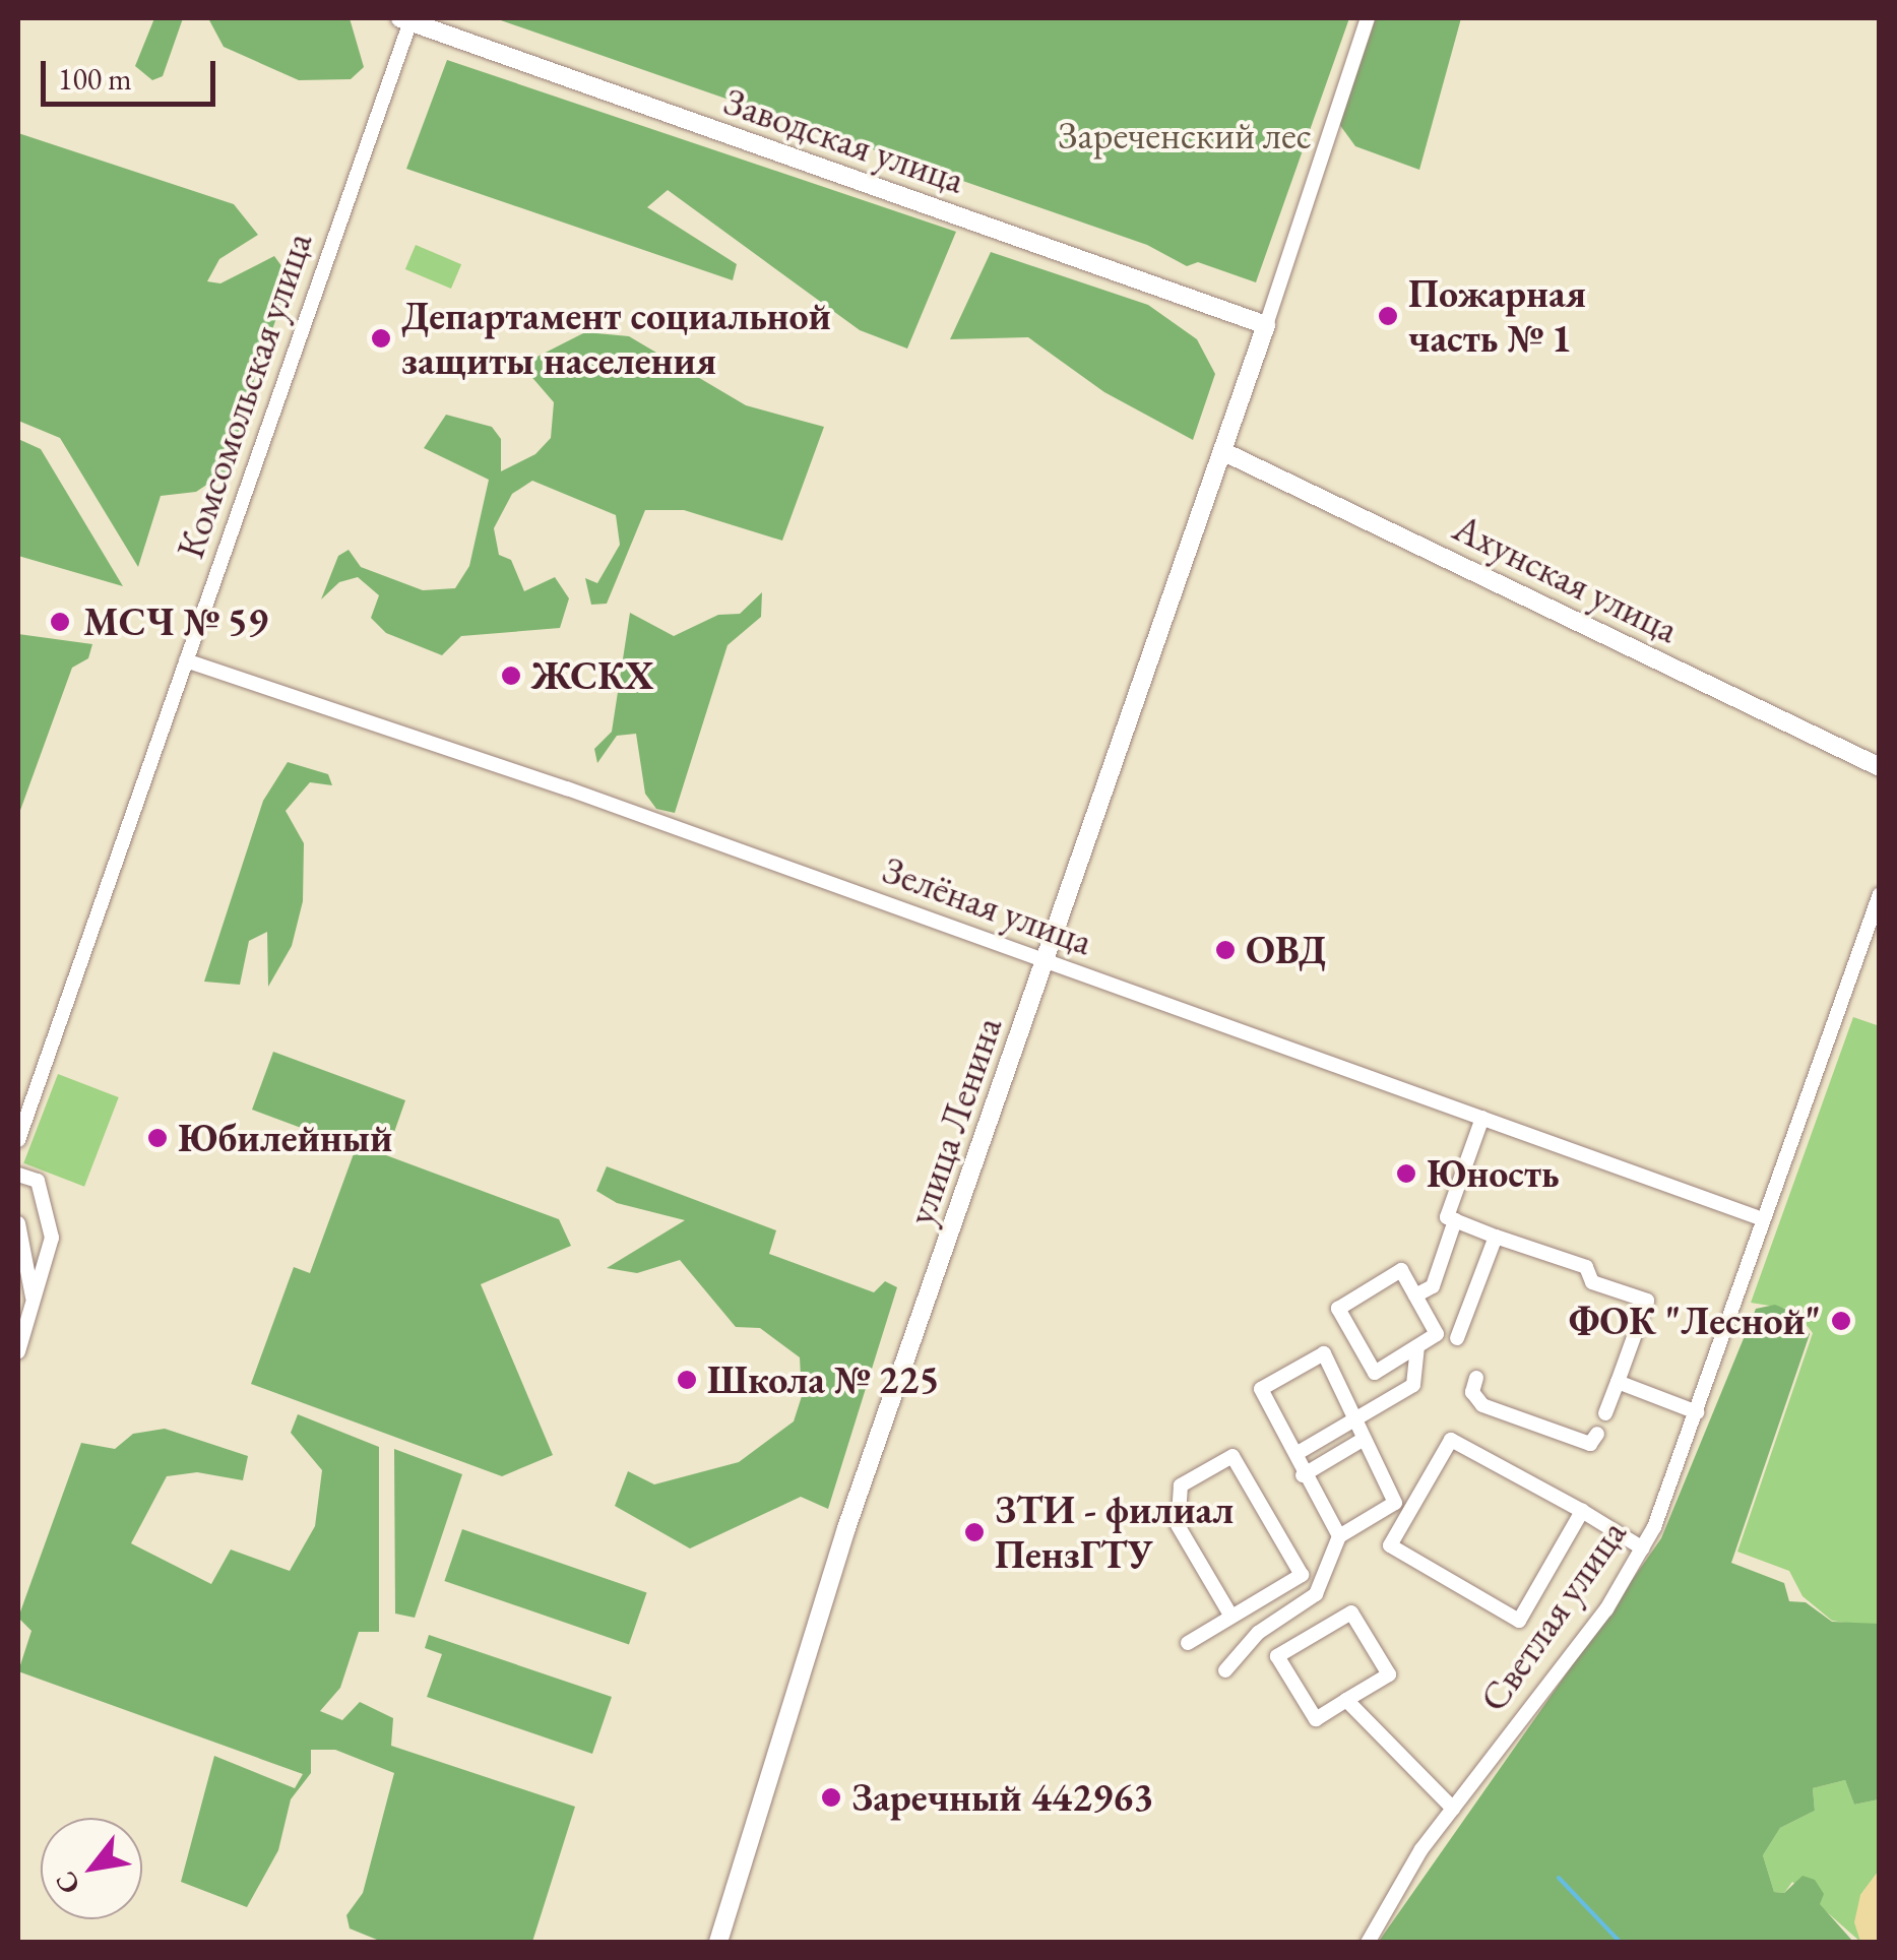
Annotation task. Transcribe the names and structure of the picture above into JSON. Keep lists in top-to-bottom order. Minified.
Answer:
{"streets":{"main road":["Заводская улица","Ахунская улица","улица Ленина"],"street":["Комсомольская улица","Зелёная улица","Светлая улица"]},"crossings":[["Заводская улица","Комсомольская улица"],["Заводская улица","улица Ленина"],["Комсомольская улица","Зелёная улица"],["Ахунская улица","улица Ленина"],["Зелёная улица","улица Ленина"],["Зелёная улица","Светлая улица"]],"parks":["Зареченский лес"],"places":["Пожарная часть № 1","Департамент социальной защиты населения","МСЧ № 59","ЖСКХ","ОВД","Юбилейный","Юность","ФОК \"Лесной\"","Школа № 225","ЗТИ - филиал ПензГТУ","Заречный 442963"],"scale_bar":"100 m","north":"bottom left"}
